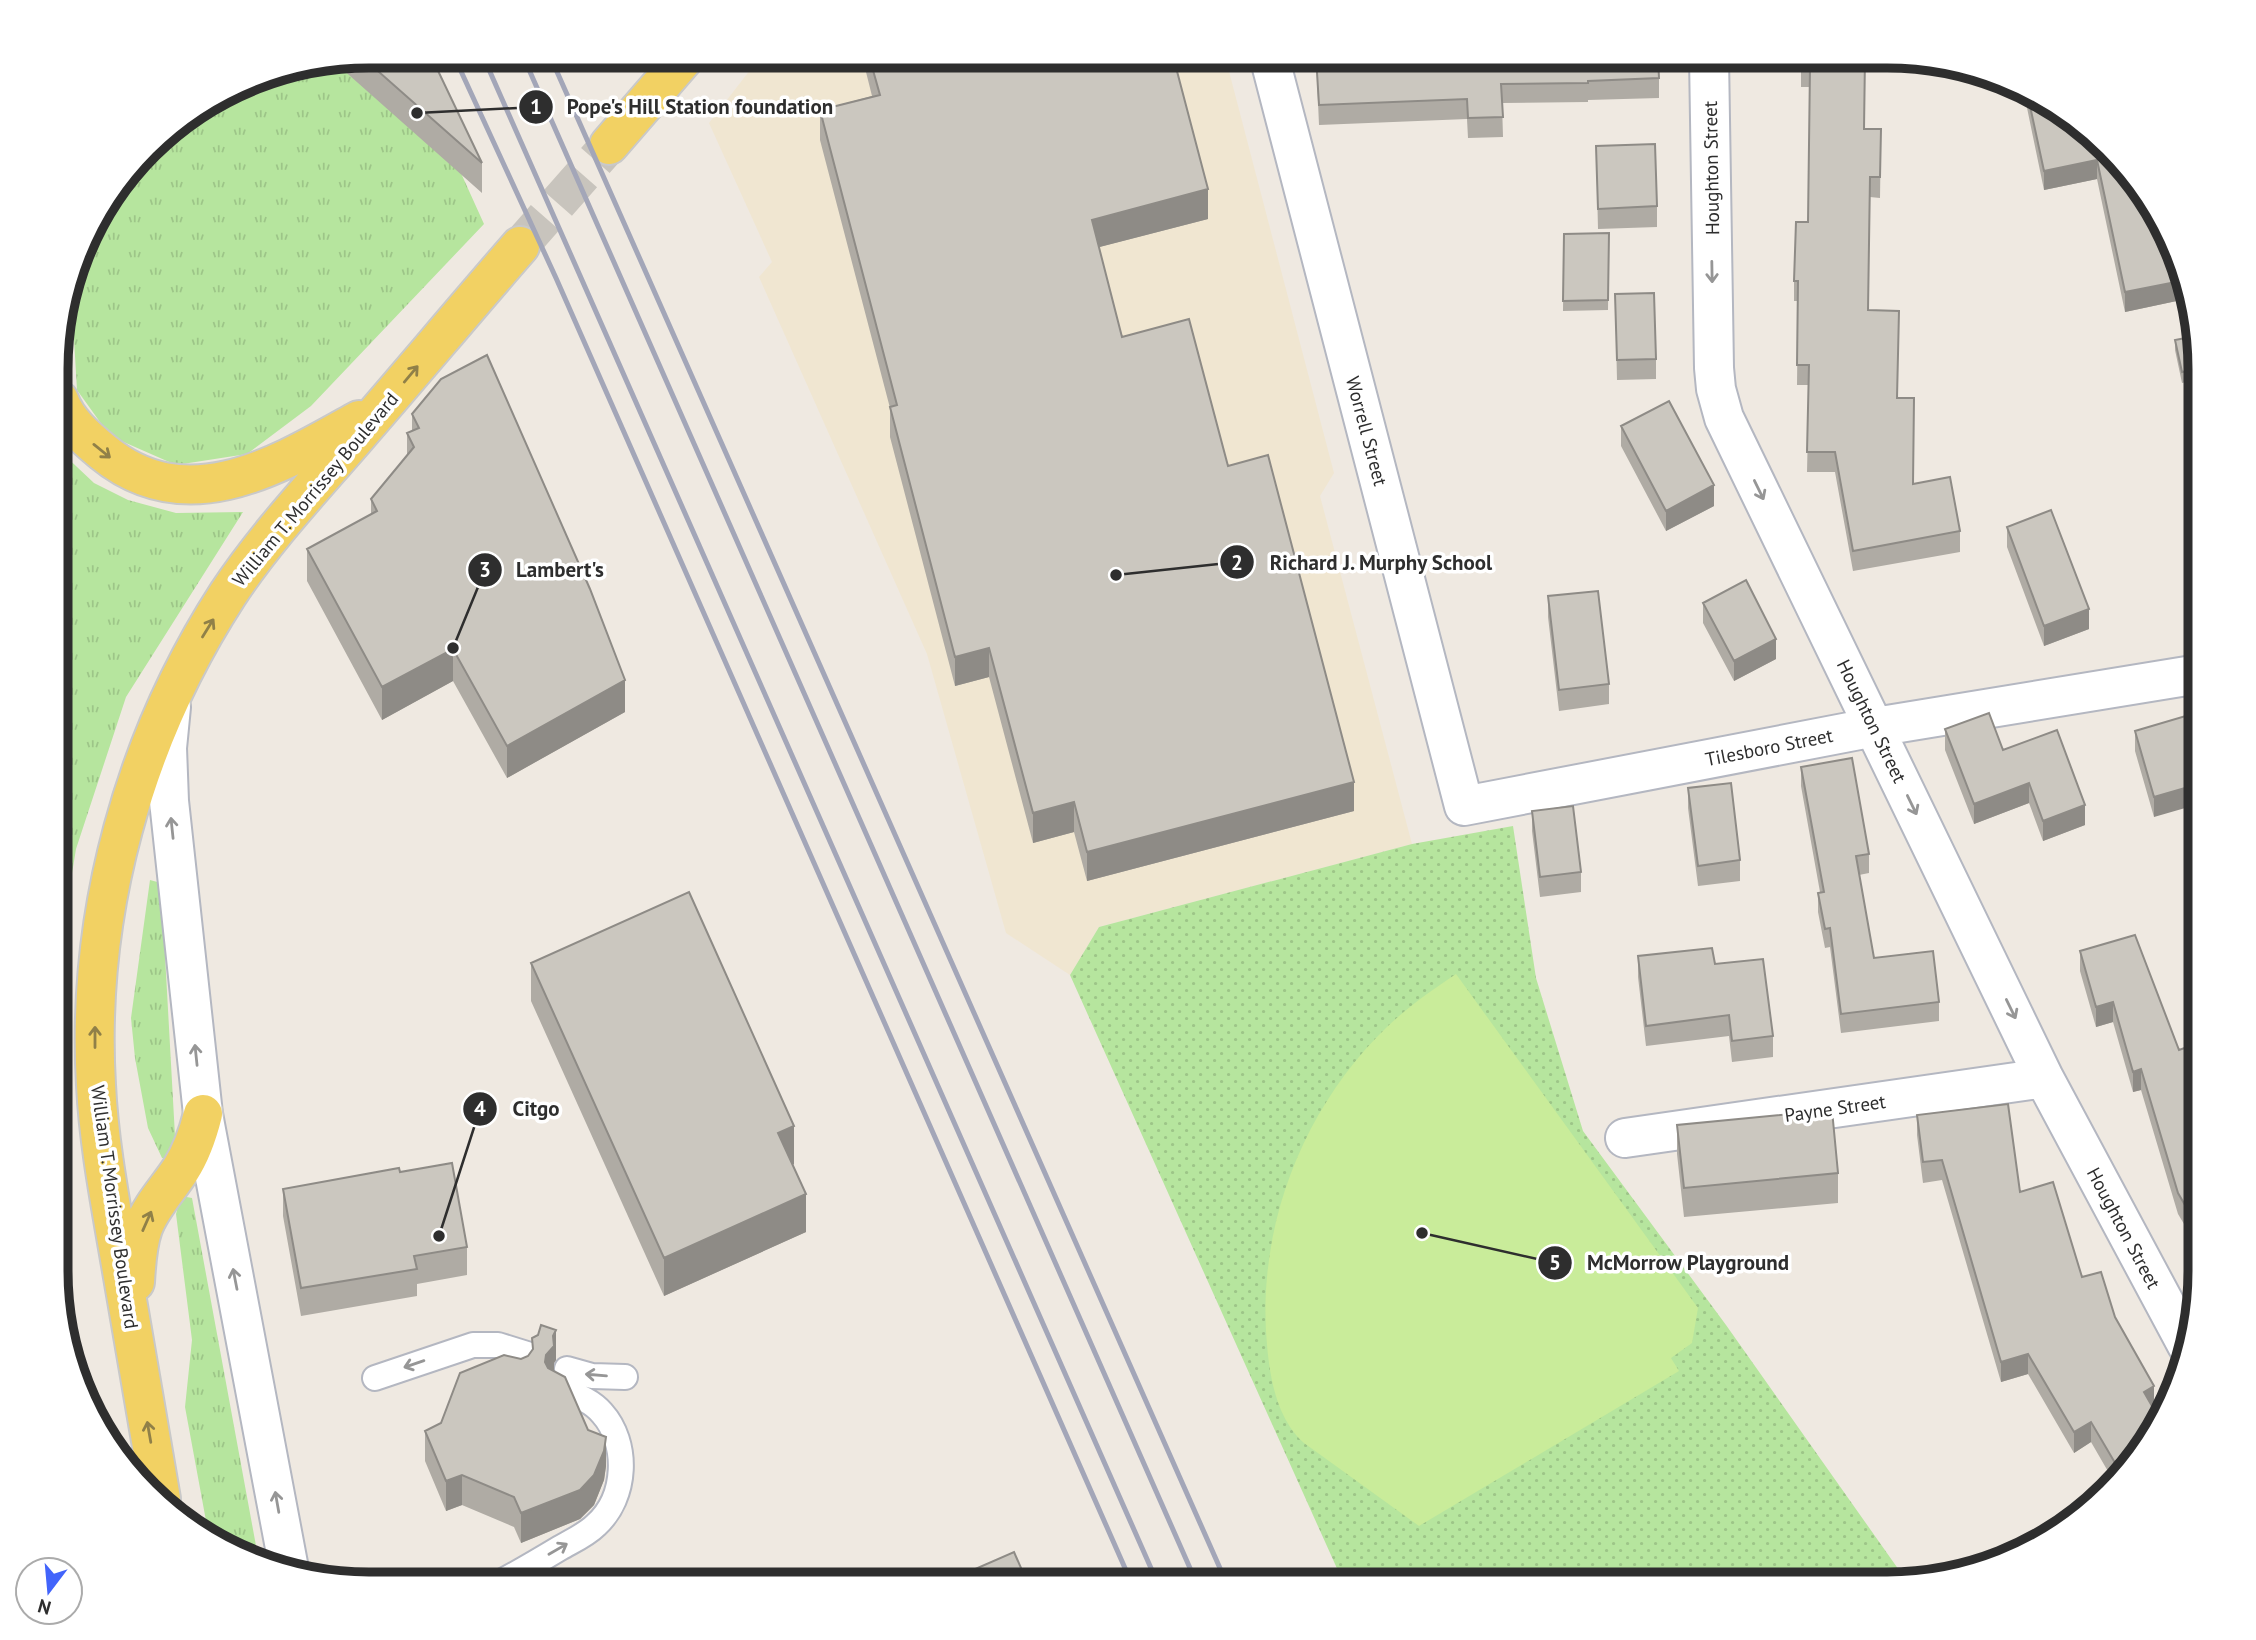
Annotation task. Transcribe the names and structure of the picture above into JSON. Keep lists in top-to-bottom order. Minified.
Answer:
{"streets":{"main road":["William T. Morrissey Boulevard"],"street":["Houghton Street","Worrell Street","Tilesboro Street","Payne Street"]},"crossings":[["Houghton Street","Tilesboro Street"],["Houghton Street","Payne Street"],["Worrell Street","Tilesboro Street"]],"one_way":["Houghton Street","William T. Morrissey Boulevard"],"places":["Pope's Hill Station foundation","Richard J. Murphy School","Lambert's","McMorrow Playground","Citgo"],"north":"bottom"}
